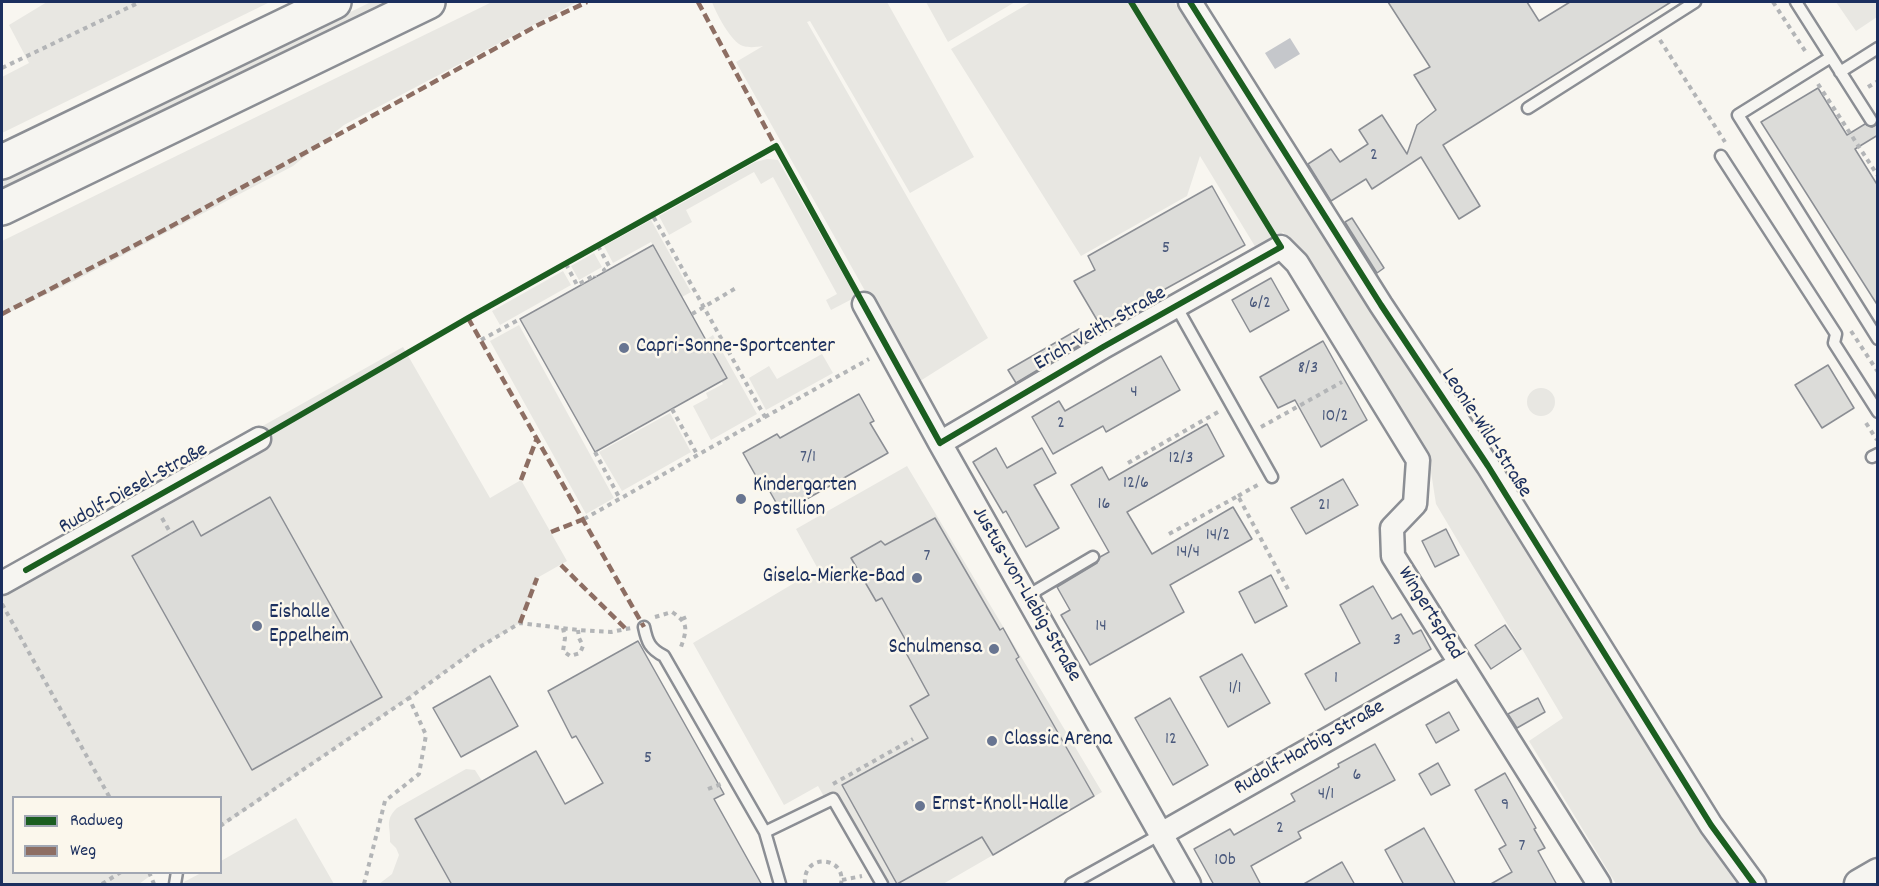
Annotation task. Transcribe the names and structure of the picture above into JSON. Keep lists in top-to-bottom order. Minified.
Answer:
{"streets":{"street":["Erich-Veith-Straße","Leonie-Wild-Straße","Rudolf-Diesel-Straße","Justus-von-Liebig-Straße","Wingertspfad","Rudolf-Harbig-Straße"]},"crossings":[["Erich-Veith-Straße","Justus-von-Liebig-Straße"],["Erich-Veith-Straße","Wingertspfad"],["Justus-von-Liebig-Straße","Rudolf-Harbig-Straße"],["Wingertspfad","Rudolf-Harbig-Straße"]],"places":["Capri-Sonne-Sportcenter","Kindergarten Postillion","Gisela-Mierke-Bad","Eishalle Eppelheim","Schulmensa","Classic Arena","Ernst-Knoll-Halle"],"house_numbers":["2","5","6/2","8/3","4","10/2","2","7/1","12/3","12/6","16","21","14/2","14/4","7","14","3","1","1/1","12","5","6","4/1","9","2","7","10b"],"legend":["Radweg","Weg"]}
